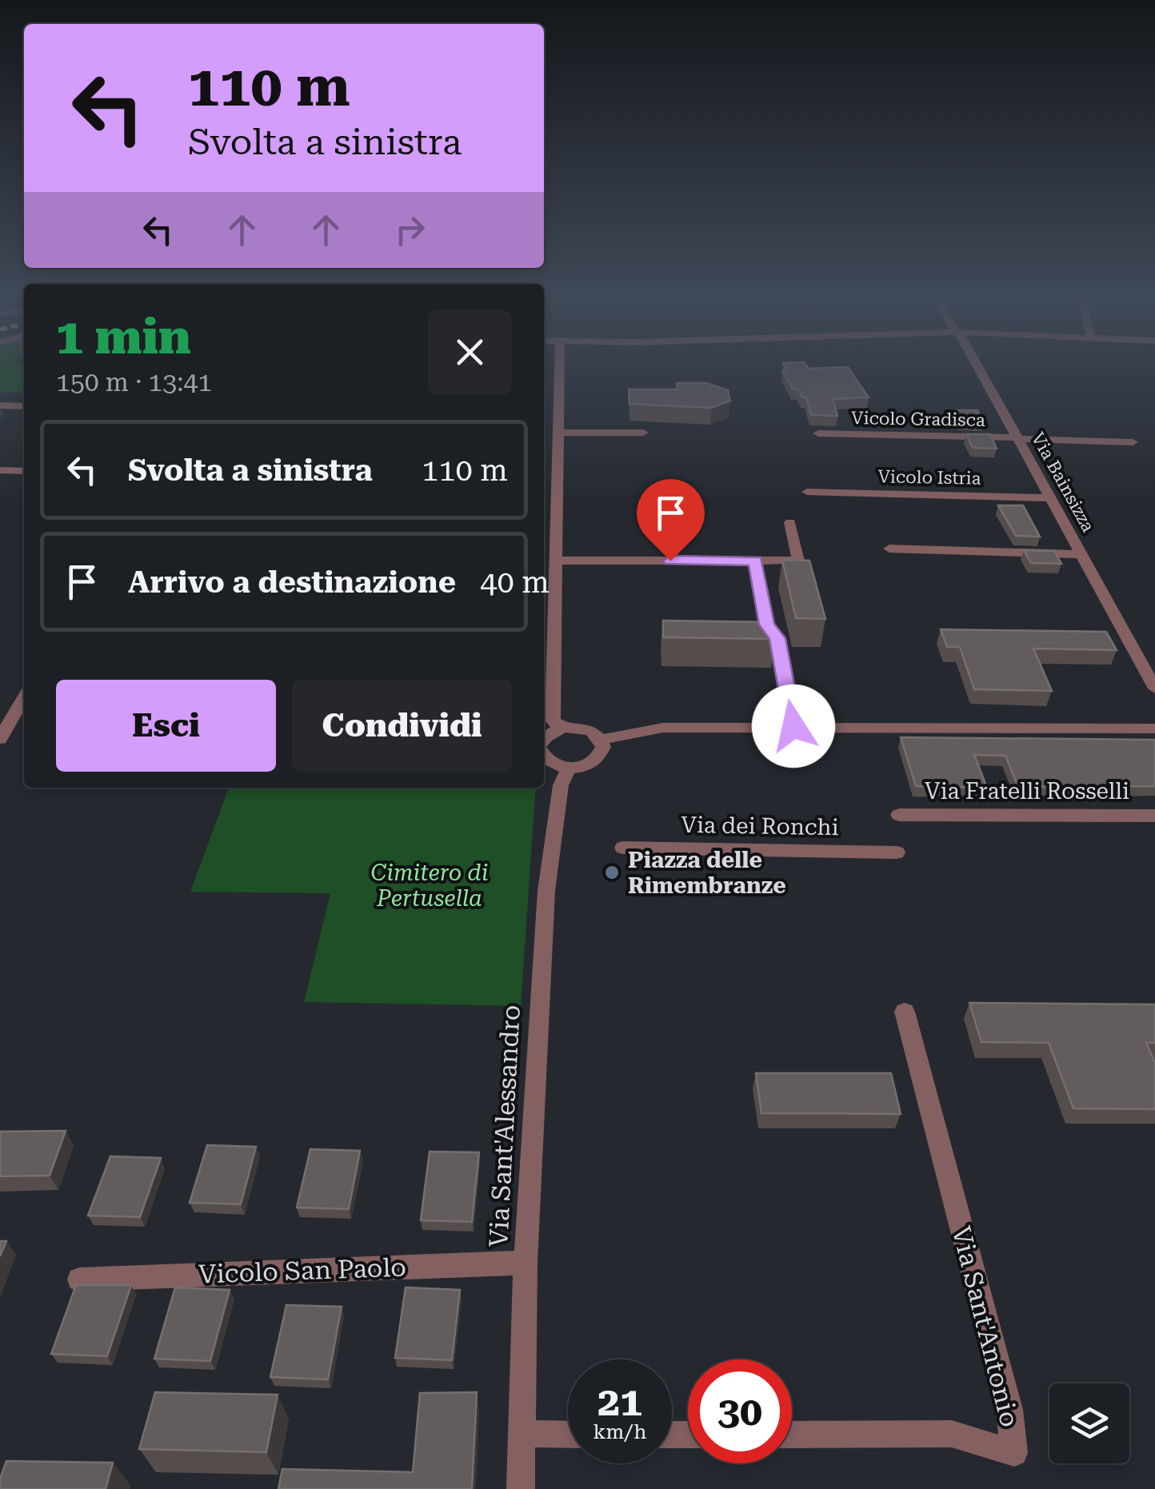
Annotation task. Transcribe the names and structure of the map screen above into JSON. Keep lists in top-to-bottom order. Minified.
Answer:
{"streets":{"street":["Vicolo Gradisca","Vicolo Istria","Via Bainsizza","Via Fratelli Rosselli","Via dei Ronchi","Via Sant'Alessandro","Vicolo San Paolo","Via Sant'Antonio"]},"crossings":[["Vicolo Gradisca","Via Bainsizza"],["Vicolo Istria","Via Bainsizza"],["Via Sant'Alessandro","Vicolo San Paolo"]],"parks":["Cimitero di Pertusella"],"places":["Piazza delle Rimembranze"],"page":{"turn":["110 m","Svolta a sinistra"],"heading":["1 min","150 m · 13:41"],"list":[{"name":"Svolta a sinistra","value":"110 m"},{"name":"Arrivo a destinazione","value":"40 m"}],"buttons":["Esci","Condividi"],"speed":"21 km/h","limit":"30"}}
